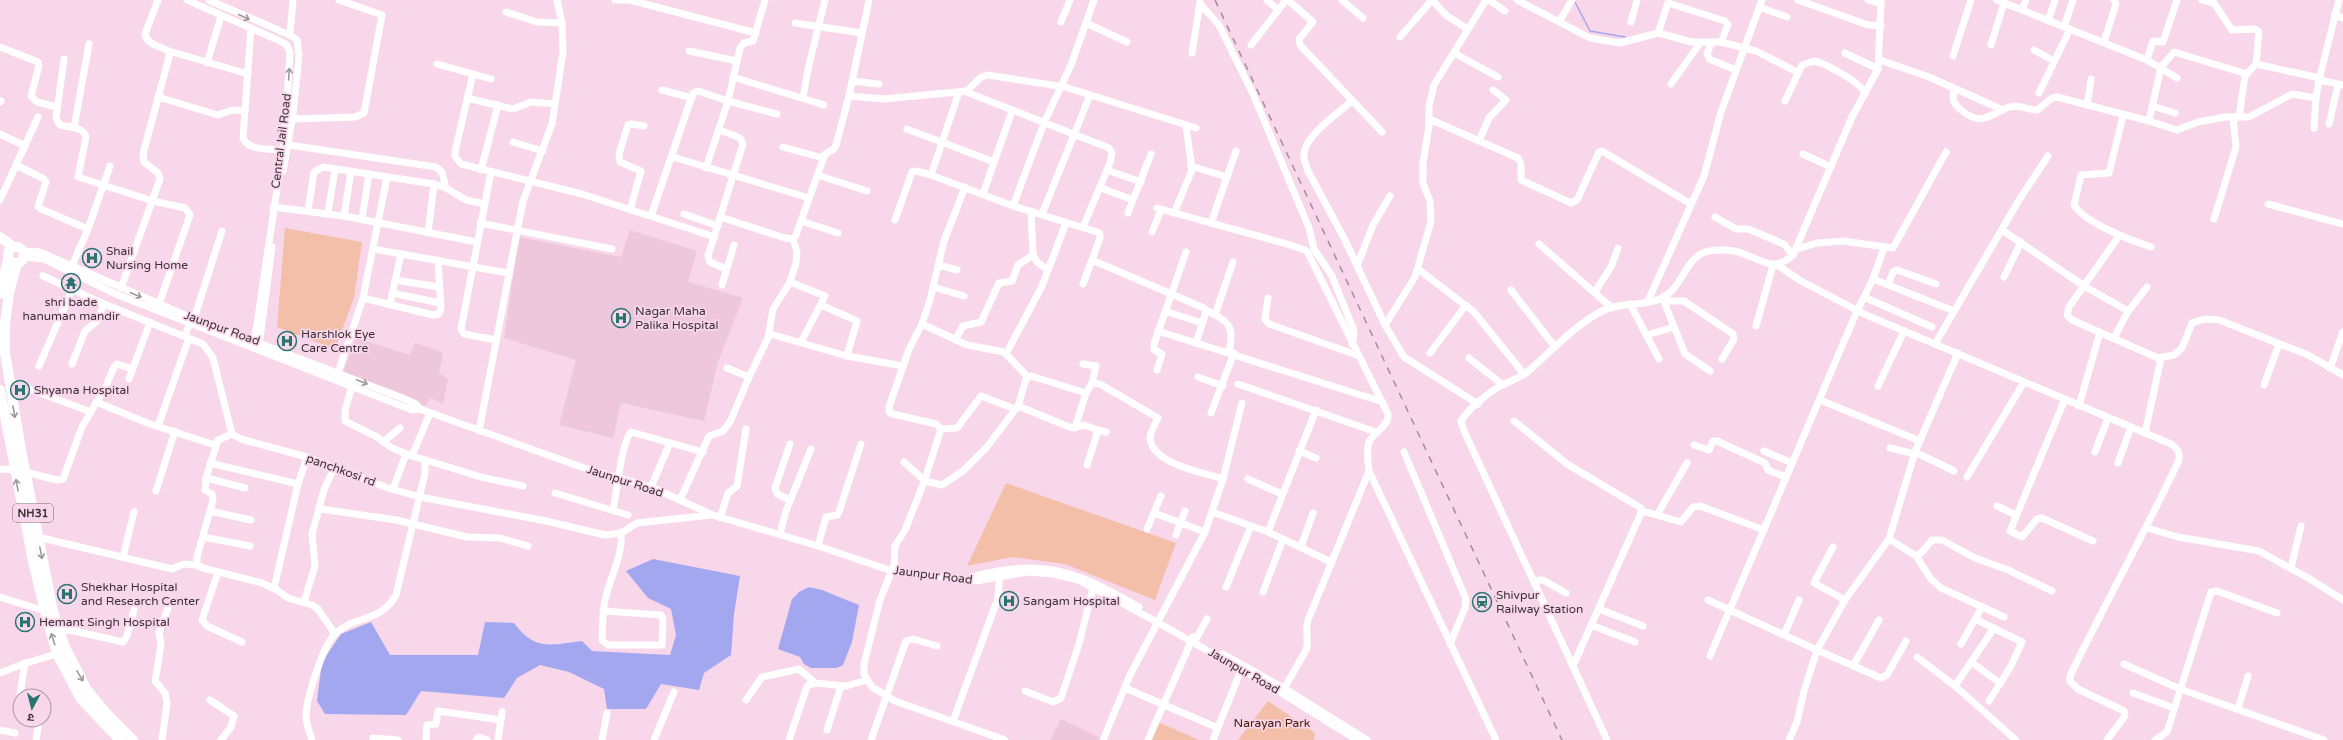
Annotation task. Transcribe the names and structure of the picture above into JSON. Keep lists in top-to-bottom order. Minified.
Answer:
{"streets":{"highway":["NH31"],"street":["Central Jail Road","Jaunpur Road","panchkosi rd"]},"crossings":[["Central Jail Road","Jaunpur Road"],["Jaunpur Road","panchkosi rd"],["Jaunpur Road","NH31"]],"parks":["Narayan Park"],"places":{"hospital":["Shail Nursing Home","Nagar Maha Palika Hospital","Harshlok Eye Care Centre","Shyama Hospital","Shekhar Hospital and Research Center","Sangam Hospital","Hemant Singh Hospital"],"temple":["shri bade hanuman mandir"],"station":["Shivpur Railway Station"]},"north":"bottom"}
